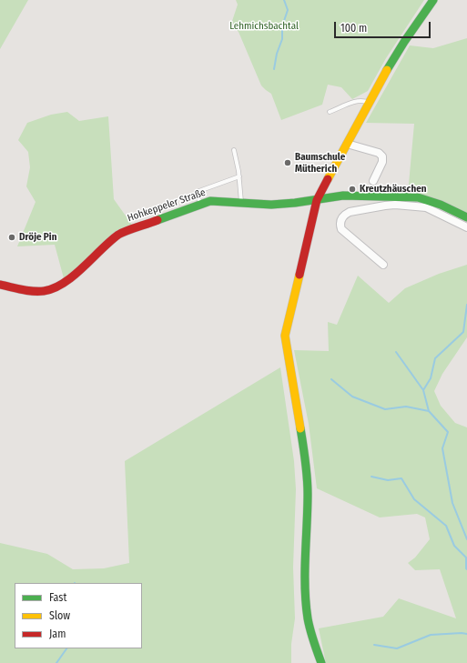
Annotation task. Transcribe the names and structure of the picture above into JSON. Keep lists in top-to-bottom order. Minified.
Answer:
{"streets":{"street":["Hohkeppeler Straße"]},"parks":["Lehmichsbachtal"],"places":["Baumschule Mütherich","Kreutzhäuschen","Dröje Pin"],"legend":["Fast","Slow","Jam"],"scale_bar":"100 m"}
